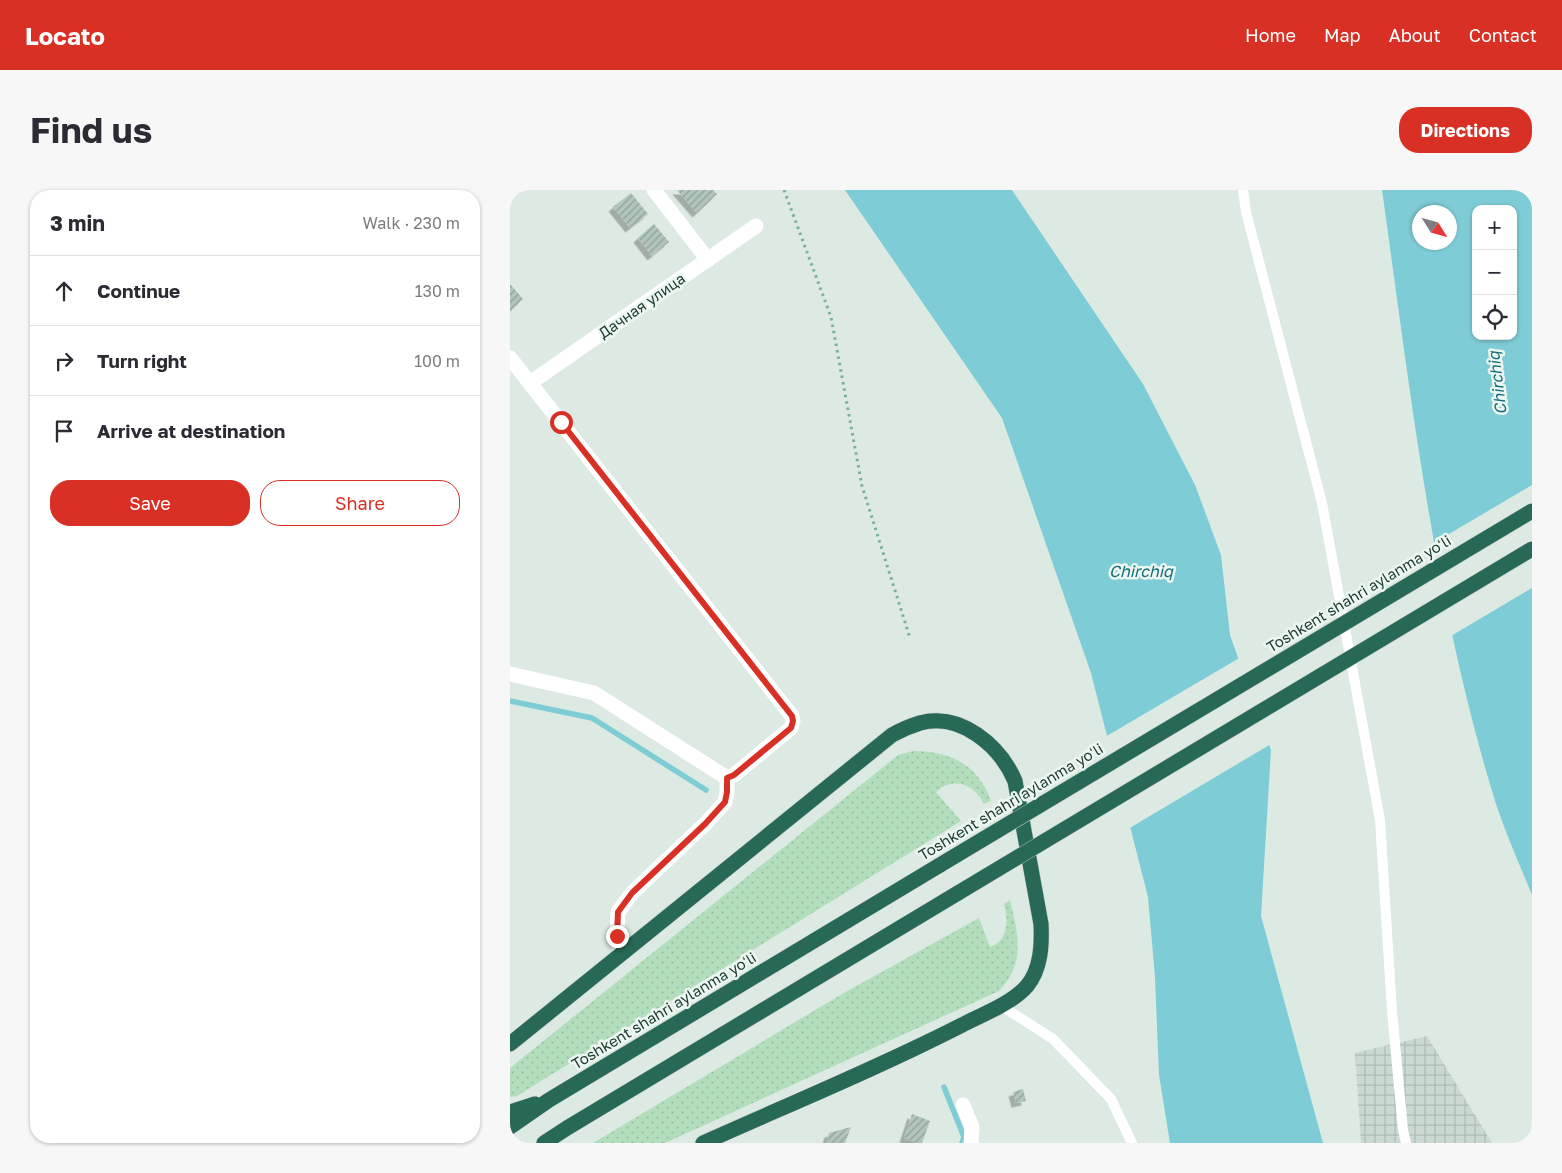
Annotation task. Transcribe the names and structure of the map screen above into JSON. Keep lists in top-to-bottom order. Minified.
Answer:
{"streets":{"highway":["Toshkent shahri aylanma yoʻli"],"street":["Дачная улица"]},"water":["Chirchiq"],"north":"bottom right","page":{"header":"Locato","nav":["Home","Map","About","Contact"],"buttons":["Directions",["Save","Share"]],"title":"Find us","heading":["3 min","Walk · 230 m"],"map_buttons":["+","−"],"list":[["Continue","130 m"],["Turn right","100 m"],"Arrive at destination"]}}
